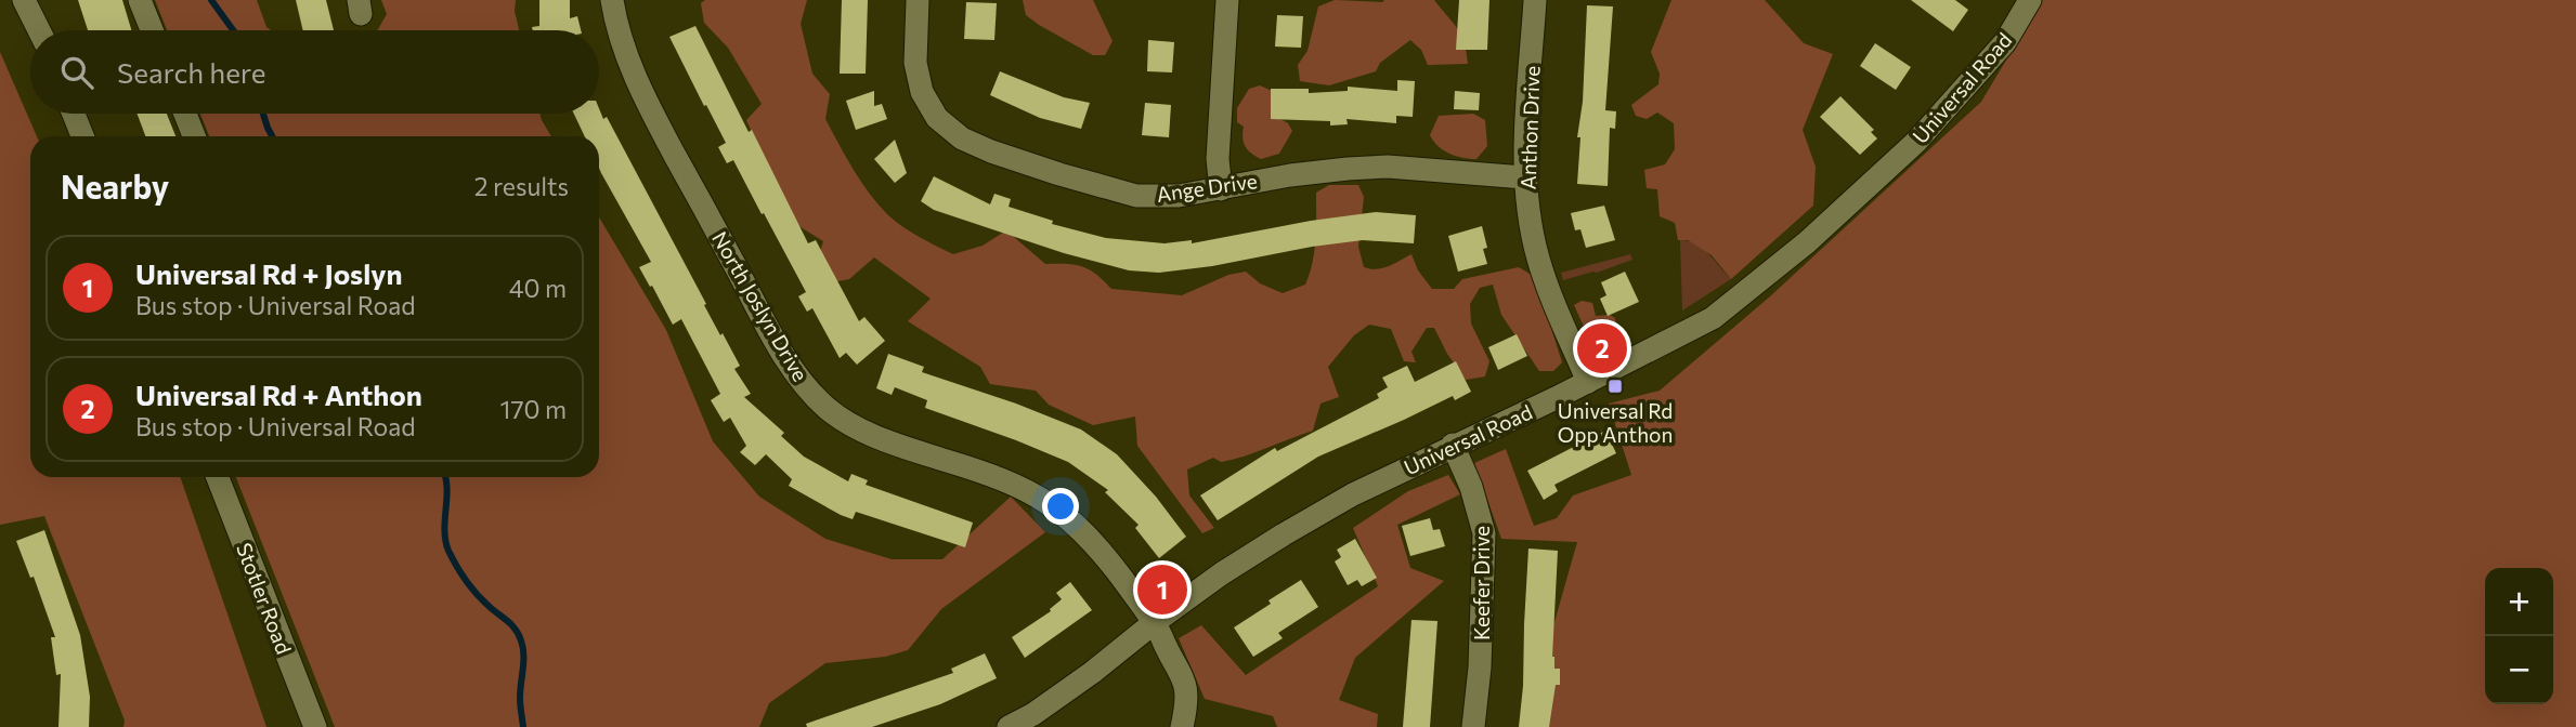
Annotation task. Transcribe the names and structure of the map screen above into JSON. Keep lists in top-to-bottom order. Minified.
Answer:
{"streets":{"street":["Universal Road","Anthon Drive","Ange Drive","North Joslyn Drive","Keefer Drive","Stotler Road"]},"crossings":[["Universal Road","Anthon Drive"],["Universal Road","North Joslyn Drive"],["Universal Road","Keefer Drive"],["Anthon Drive","Ange Drive"]],"places":{"transit":["Universal Rd Opp Anthon"]},"page":{"search":"Search here","heading":["Nearby","2 results"],"list":[{"mark":"1","name":"Universal Rd + Joslyn","note":"Bus stop · Universal Road","value":"40 m"},{"mark":"2","name":"Universal Rd + Anthon","note":"Bus stop · Universal Road","value":"170 m"}],"pins":["2","1"],"map_buttons":["+","−"]}}
